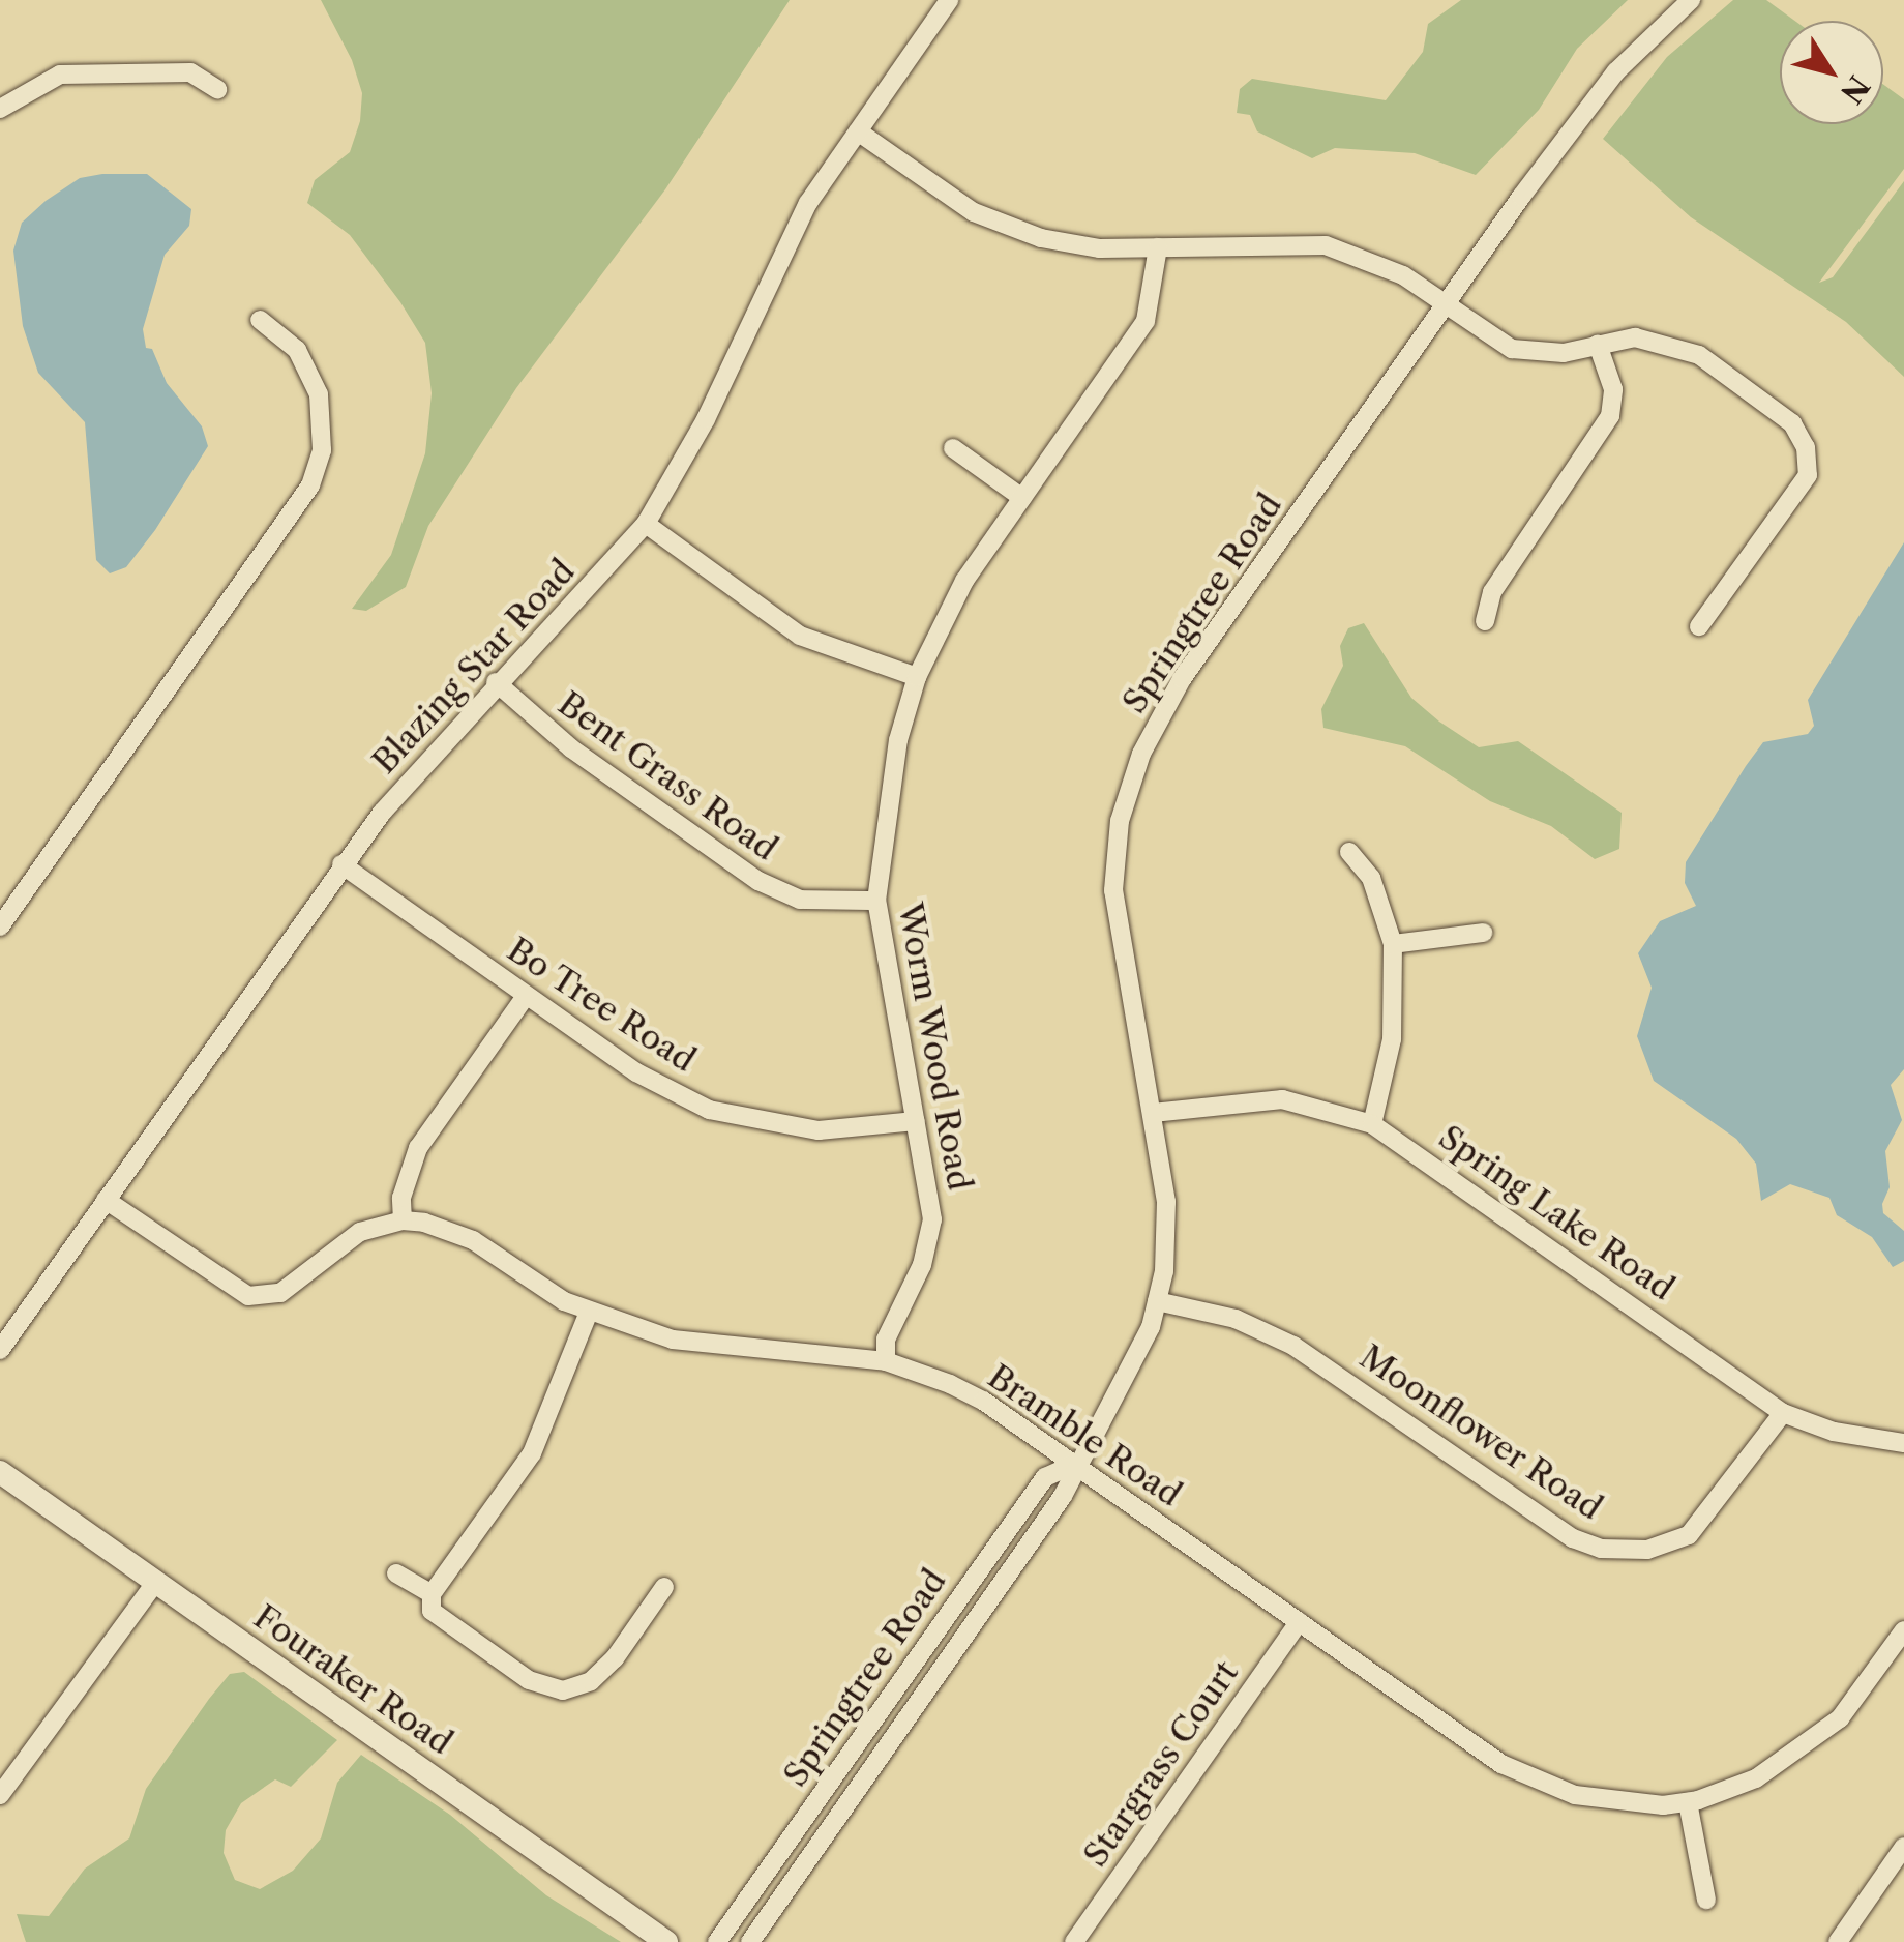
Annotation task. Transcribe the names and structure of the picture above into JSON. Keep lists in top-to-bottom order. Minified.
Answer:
{"streets":{"main road":["Fouraker Road"],"street":["Springtree Road","Blazing Star Road","Bent Grass Road","Bo Tree Road","Worm Wood Road","Spring Lake Road","Moonflower Road","Bramble Road","Stargrass Court"]},"crossings":[["Springtree Road","Spring Lake Road"],["Springtree Road","Moonflower Road"],["Springtree Road","Bramble Road"],["Blazing Star Road","Bent Grass Road"],["Blazing Star Road","Bo Tree Road"],["Bent Grass Road","Worm Wood Road"],["Bo Tree Road","Worm Wood Road"],["Worm Wood Road","Bramble Road"],["Spring Lake Road","Moonflower Road"],["Bramble Road","Stargrass Court"]],"north":"bottom right"}
